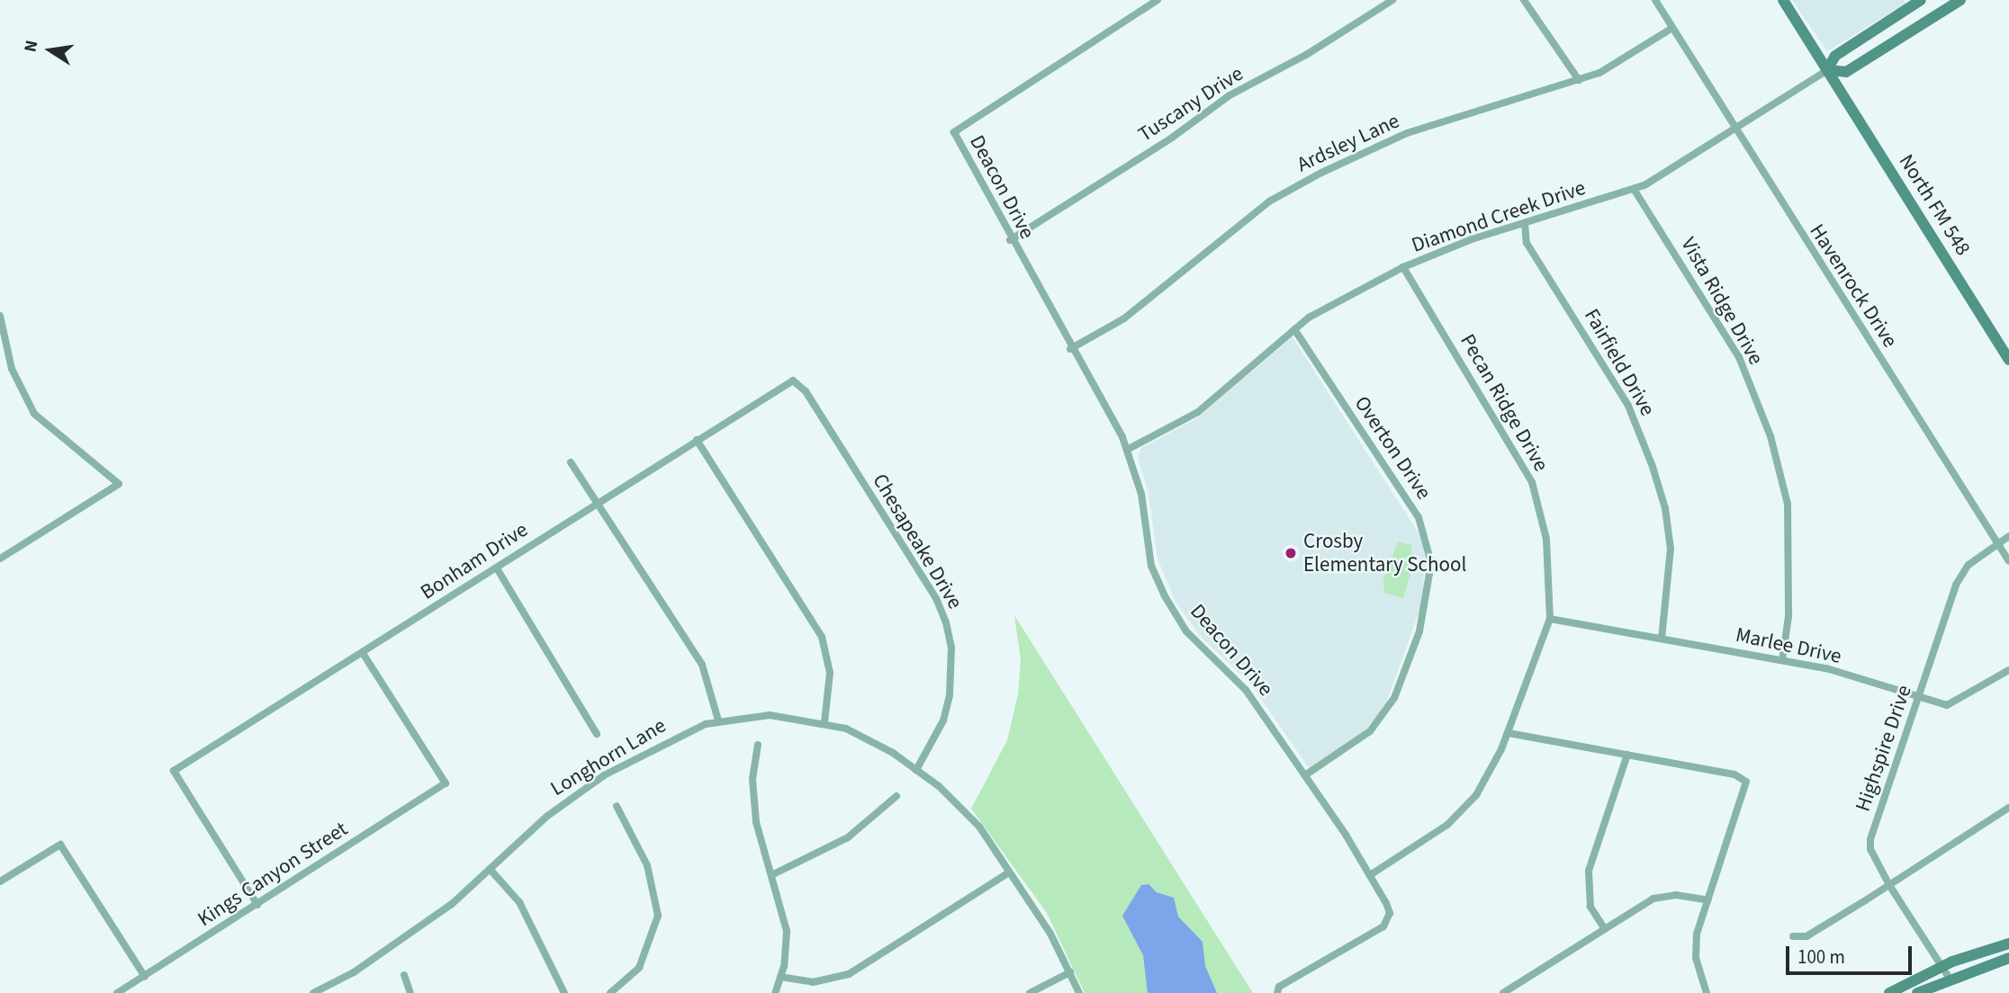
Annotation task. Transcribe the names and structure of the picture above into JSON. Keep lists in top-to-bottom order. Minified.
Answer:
{"streets":{"main road":["North FM 548"],"street":["Tuscany Drive","Ardsley Lane","Deacon Drive","Diamond Creek Drive","Havenrock Drive","Vista Ridge Drive","Fairfield Drive","Pecan Ridge Drive","Overton Drive","Chesapeake Drive","Bonham Drive","Marlee Drive","Highspire Drive","Longhorn Lane","Kings Canyon Street"]},"crossings":[["Tuscany Drive","Deacon Drive"],["Ardsley Lane","Deacon Drive"],["Ardsley Lane","Havenrock Drive"],["Deacon Drive","Diamond Creek Drive"],["Deacon Drive","Pecan Ridge Drive"],["Deacon Drive","Overton Drive"],["North FM 548","Diamond Creek Drive"],["Diamond Creek Drive","Havenrock Drive"],["Diamond Creek Drive","Vista Ridge Drive"],["Diamond Creek Drive","Fairfield Drive"],["Diamond Creek Drive","Pecan Ridge Drive"],["Diamond Creek Drive","Overton Drive"],["Havenrock Drive","Highspire Drive"],["Vista Ridge Drive","Marlee Drive"],["Fairfield Drive","Marlee Drive"],["Pecan Ridge Drive","Marlee Drive"],["Chesapeake Drive","Bonham Drive"],["Chesapeake Drive","Longhorn Lane"],["Bonham Drive","Kings Canyon Street"],["Marlee Drive","Highspire Drive"]],"places":["Crosby Elementary School"],"scale_bar":"100 m","north":"left"}
